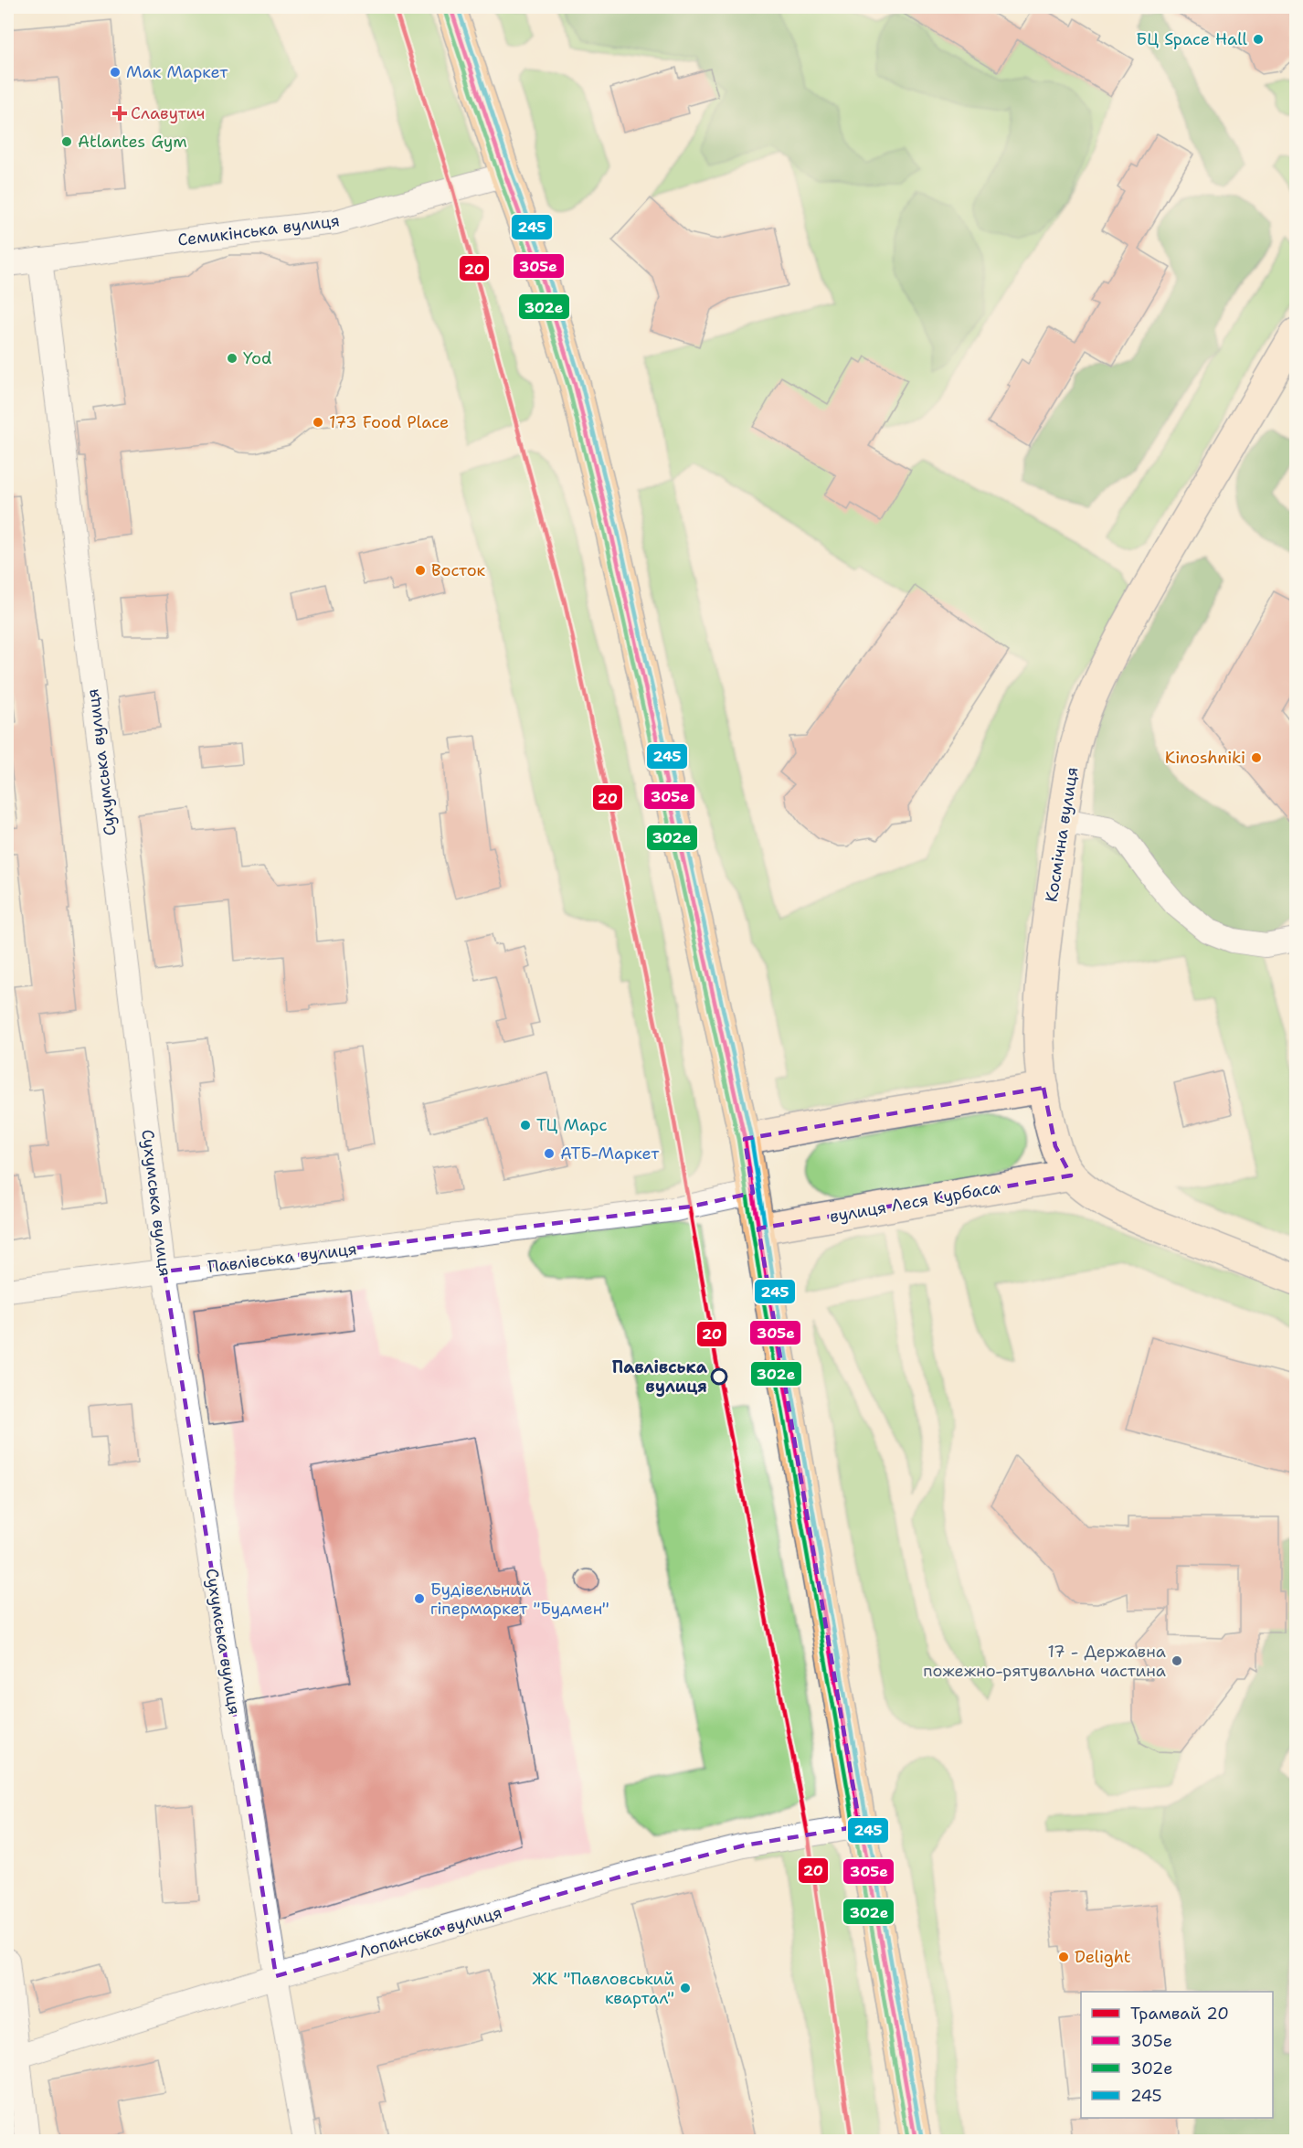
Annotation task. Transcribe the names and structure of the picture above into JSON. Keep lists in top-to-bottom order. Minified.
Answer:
{"streets":{"street":["Семикінська вулиця","Сухумська вулиця","Космічна вулиця","вулиця Леся Курбаса","Павлівська вулиця","Лопанська вулиця"]},"crossings":[["Семикінська вулиця","Сухумська вулиця"],["Сухумська вулиця","Павлівська вулиця"],["Сухумська вулиця","Лопанська вулиця"]],"places":{"other":["БЦ Space Hall","Мак Маркет","Atlantes Gym","Yod","173 Food Place","Восток","Kinoshniki","ТЦ Марс","АТБ-Маркет","Павлівська вулиця","Будівельний гіпермаркет \"Будмен\"","17 - Державна пожежно-рятувальна частина","Delight","ЖК \"Павловський квартал\""],"health":["Славутич"]},"lines":["tram line 20","transit line 305e","transit line 245","transit line 302е"],"legend":["Трамвай 20","305e","302е","245"]}
